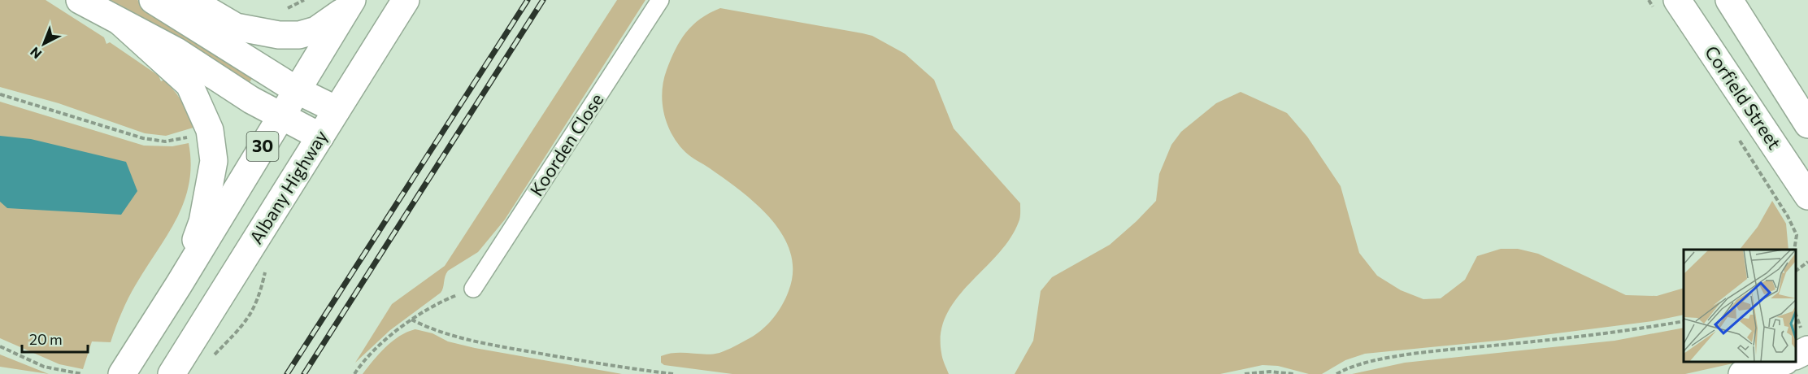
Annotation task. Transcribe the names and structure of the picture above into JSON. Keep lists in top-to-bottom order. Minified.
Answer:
{"streets":{"main road":["Corfield Street","30","Albany Highway"],"street":["Koorden Close"]},"scale_bar":"20 m","north":"bottom left"}
